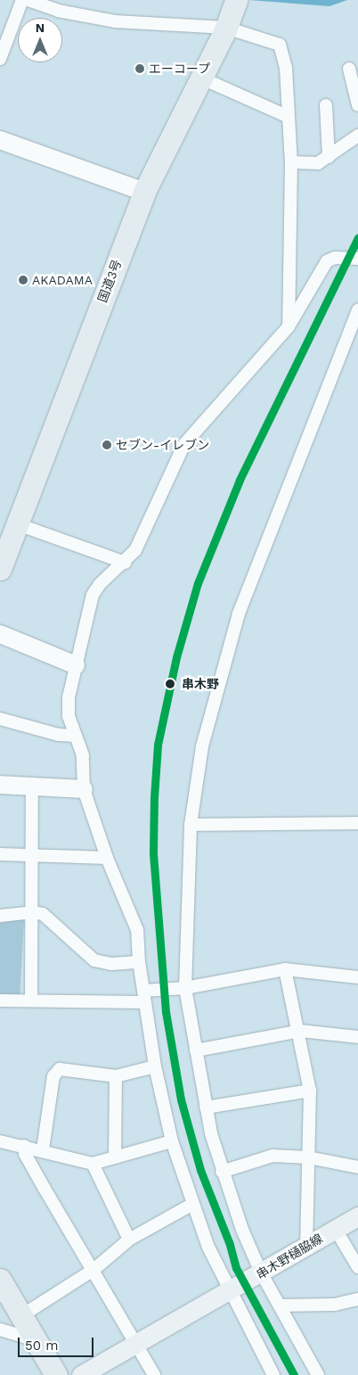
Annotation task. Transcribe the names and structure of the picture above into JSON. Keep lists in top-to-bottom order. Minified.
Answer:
{"streets":{"highway":["国道3号"],"main road":["串木野樋脇線"]},"places":["エーコープ","AKADAMA","セブン-イレブン","串木野"],"scale_bar":"50 m","north":"top"}
